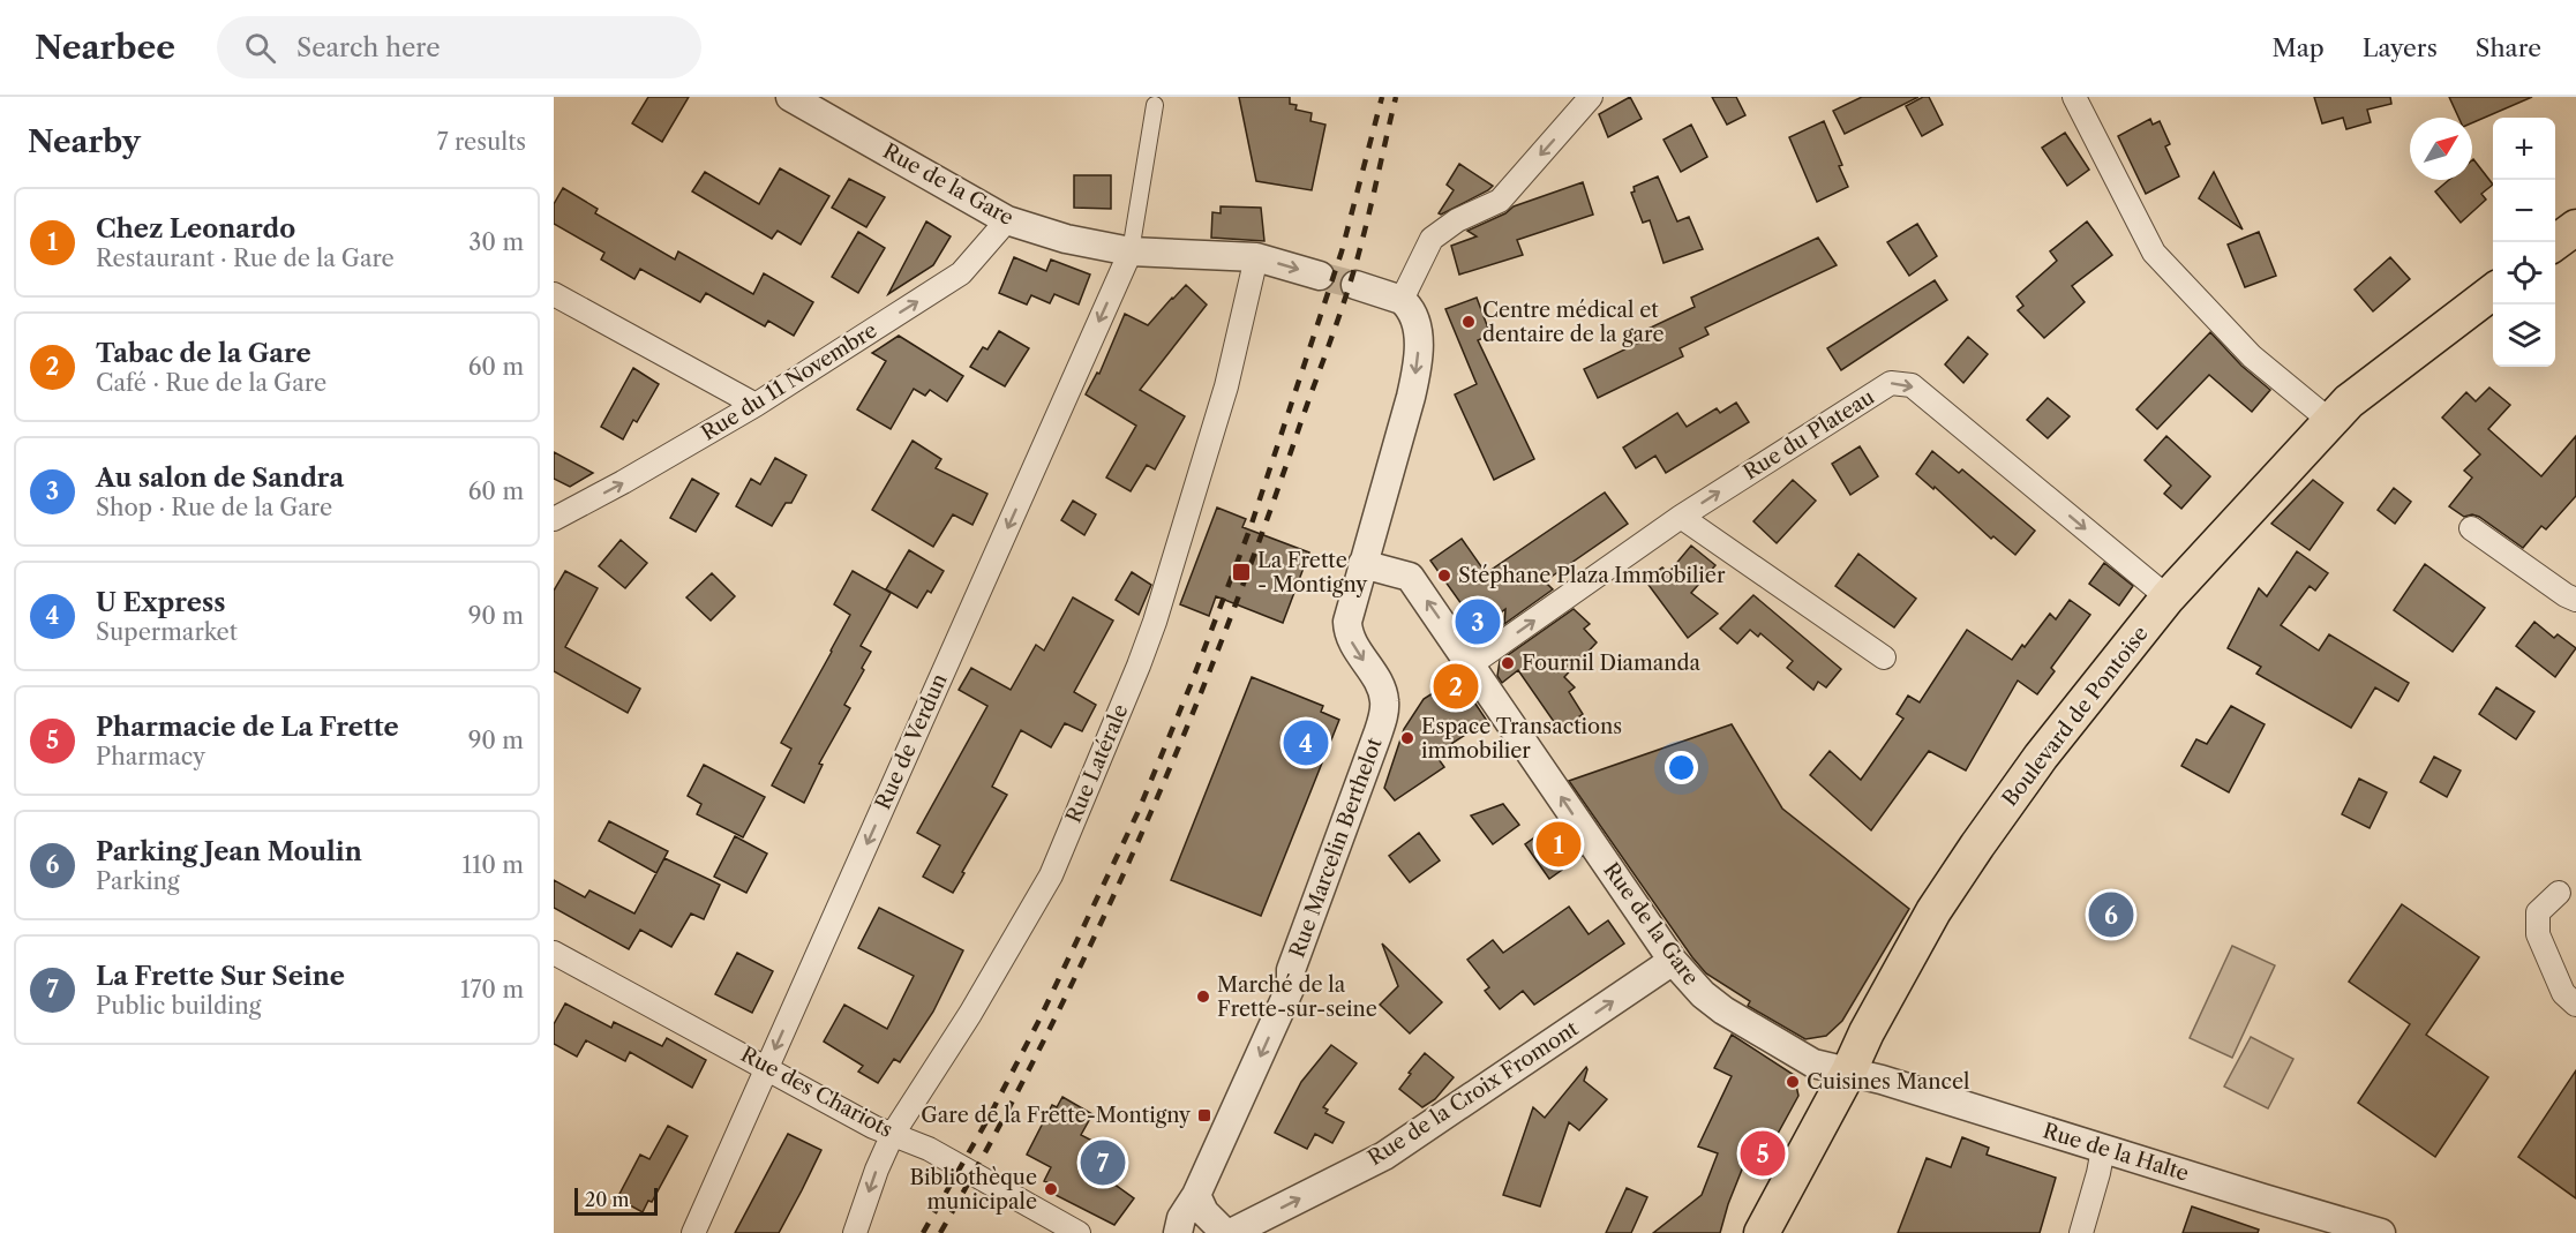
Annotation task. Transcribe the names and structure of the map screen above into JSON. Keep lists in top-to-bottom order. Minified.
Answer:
{"streets":{"main road":["Boulevard de Pontoise"],"street":["Rue de la Gare","Rue du 11 Novembre","Rue du Plateau","Rue de Verdun","Rue Latérale","Rue Marcelin Berthelot","Rue des Chariots","Rue de la Croix Fromont","Rue de la Halte"]},"crossings":[["Rue de la Gare","Rue du 11 Novembre"],["Rue de la Gare","Rue du Plateau"],["Rue de la Gare","Boulevard de Pontoise"],["Rue de la Gare","Rue de Verdun"],["Rue de la Gare","Rue Latérale"],["Rue de la Gare","Rue Marcelin Berthelot"],["Rue de la Gare","Rue de la Croix Fromont"],["Rue de la Gare","Rue de la Halte"],["Rue du Plateau","Boulevard de Pontoise"],["Boulevard de Pontoise","Rue de la Halte"],["Rue de Verdun","Rue des Chariots"],["Rue Latérale","Rue des Chariots"]],"one_way":["Rue du 11 Novembre","Rue du Plateau","Rue de Verdun","Rue Marcelin Berthelot","Rue de la Croix Fromont"],"places":{"other":["Centre médical et dentaire de la gare","Stéphane Plaza Immobilier","Fournil Diamanda","Espace Transactions immobilier","Marché de la Frette-sur-seine","Cuisines Mancel","Bibliothèque municipale"],"transit":["La Frette - Montigny","Gare de la Frette-Montigny"]},"scale_bar":"20 m","north":"top right","page":{"header":"Nearbee","search":"Search here","nav":["Map","Layers","Share"],"heading":["Nearby","7 results"],"map_buttons":["+","−"],"list":[{"mark":"1","name":"Chez Leonardo","note":"Restaurant · Rue de la Gare","value":"30 m"},{"mark":"2","name":"Tabac de la Gare","note":"Café · Rue de la Gare","value":"60 m"},{"mark":"3","name":"Au salon de Sandra","note":"Shop · Rue de la Gare","value":"60 m"},{"mark":"4","name":"U Express","note":"Supermarket","value":"90 m"},{"mark":"5","name":"Pharmacie de La Frette","note":"Pharmacy","value":"90 m"},{"mark":"6","name":"Parking Jean Moulin","note":"Parking","value":"110 m"},{"mark":"7","name":"La Frette Sur Seine","note":"Public building","value":"170 m"}],"pins":["3","2","4","1","6","5","7"],"scale":"20 m"}}
